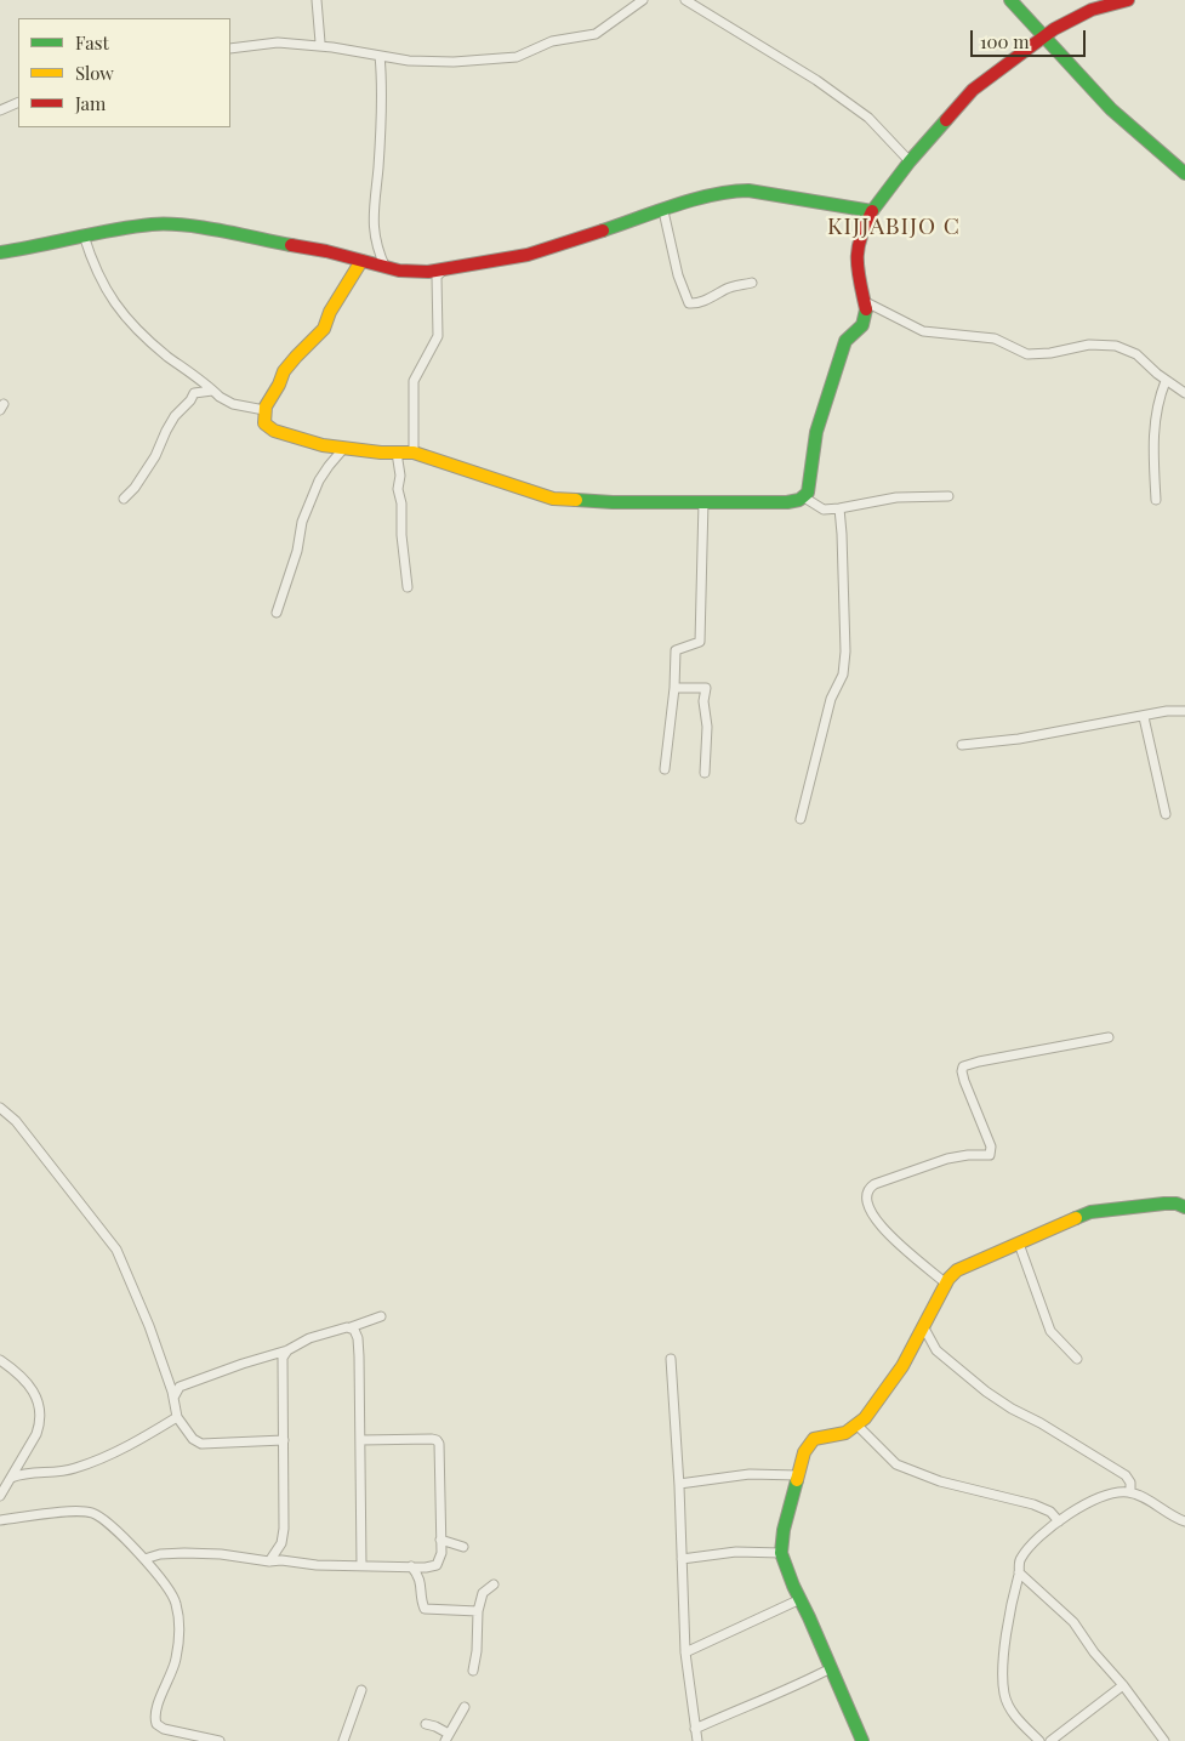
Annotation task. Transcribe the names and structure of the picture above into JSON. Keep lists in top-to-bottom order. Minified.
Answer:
{"districts":["KIJJABIJO C"],"legend":["Fast","Slow","Jam"],"scale_bar":"100 m"}
